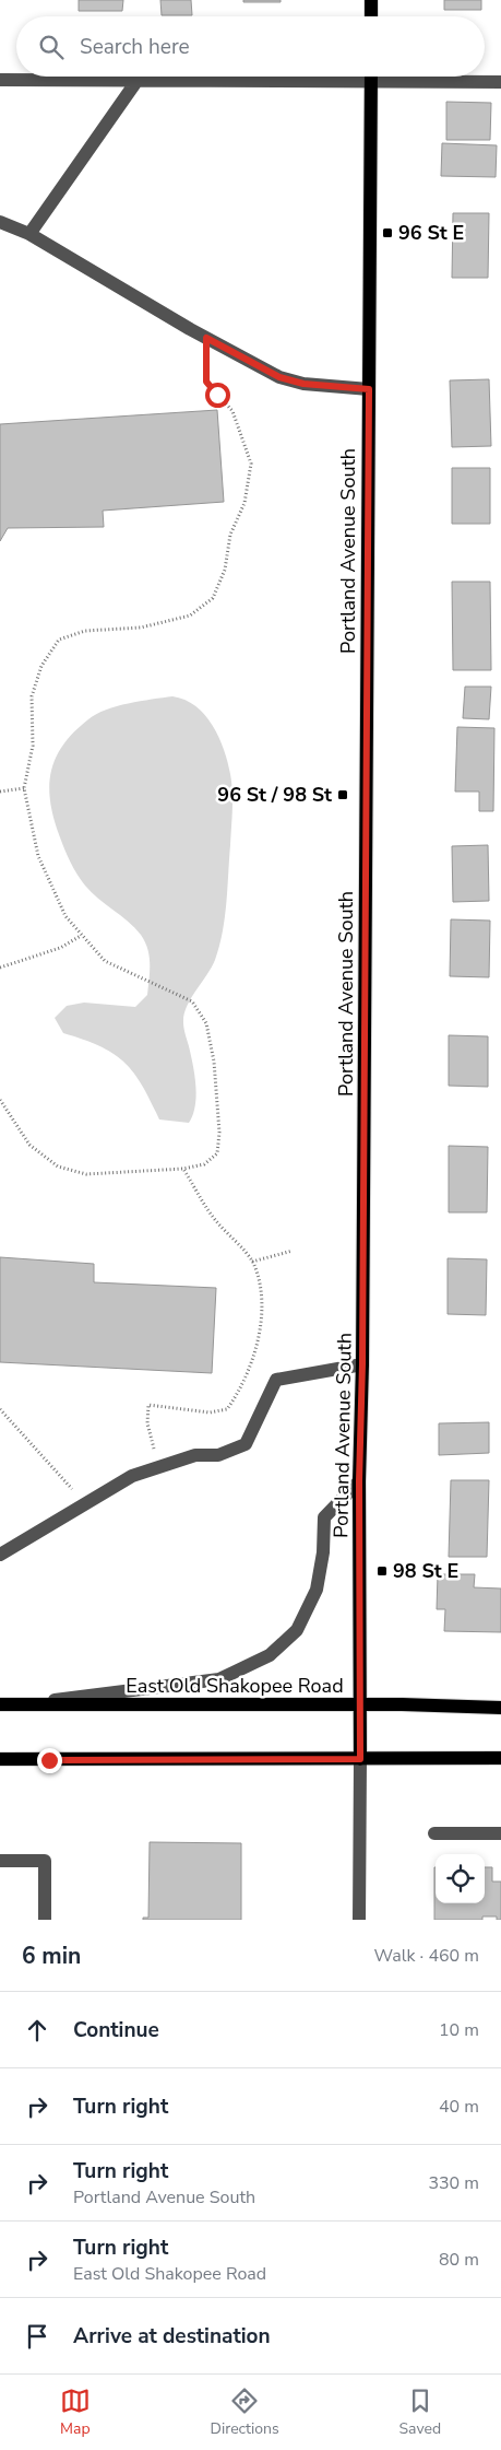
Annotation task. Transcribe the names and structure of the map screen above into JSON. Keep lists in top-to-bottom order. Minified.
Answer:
{"streets":{"main road":["Portland Avenue South","East Old Shakopee Road"]},"crossings":[["Portland Avenue South","East Old Shakopee Road"]],"places":{"transit":["96 St E","96 St / 98 St","98 St E"]},"page":{"search":"Search here","heading":["6 min","Walk · 460 m"],"list":[["Continue","10 m"],["Turn right","40 m"],["Turn right","Portland Avenue South","330 m"],["Turn right","East Old Shakopee Road","80 m"],"Arrive at destination"],"nav":["Map","Directions","Saved"]}}
